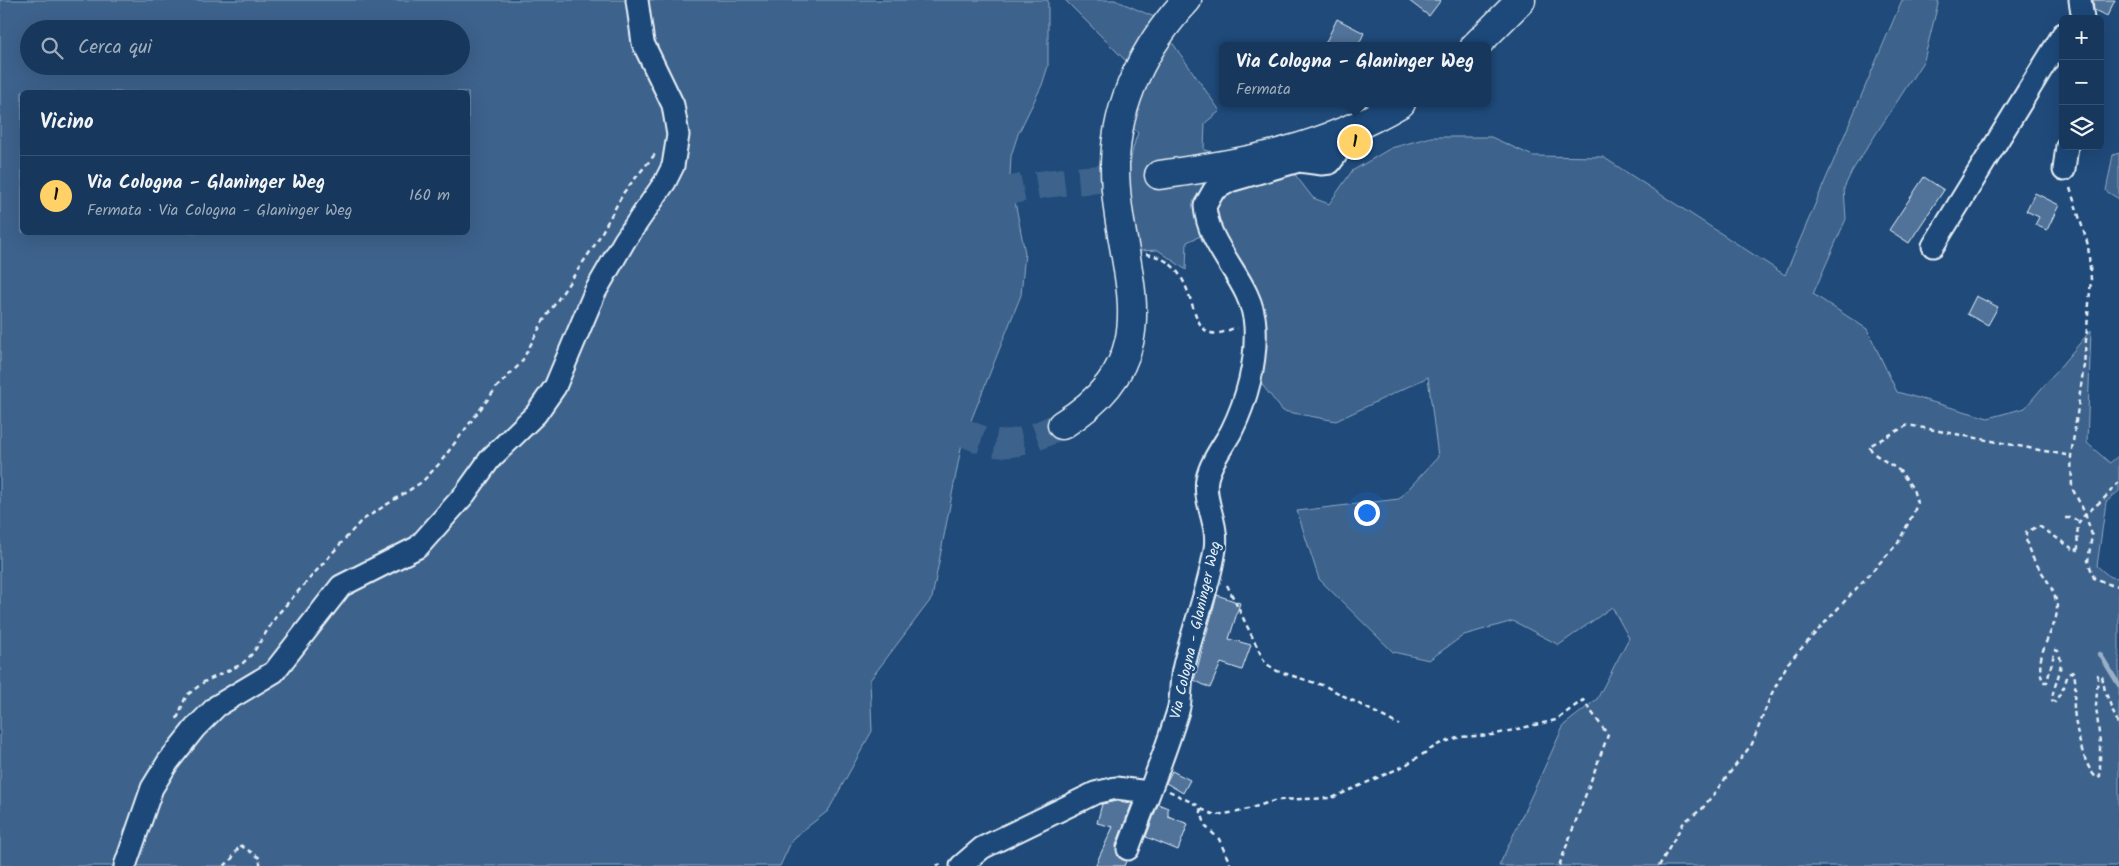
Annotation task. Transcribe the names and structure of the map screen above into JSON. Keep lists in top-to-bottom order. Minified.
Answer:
{"streets":{"street":["Via Cologna - Glaninger Weg"]},"page":{"map_buttons":["+","−"],"search":"Cerca qui","popup":["Via Cologna - Glaninger Weg","Fermata"],"heading":"Vicino","pins":"1","list":[{"mark":"1","name":"Via Cologna - Glaninger Weg","note":"Fermata · Via Cologna - Glaninger Weg","value":"160 m"}]}}
